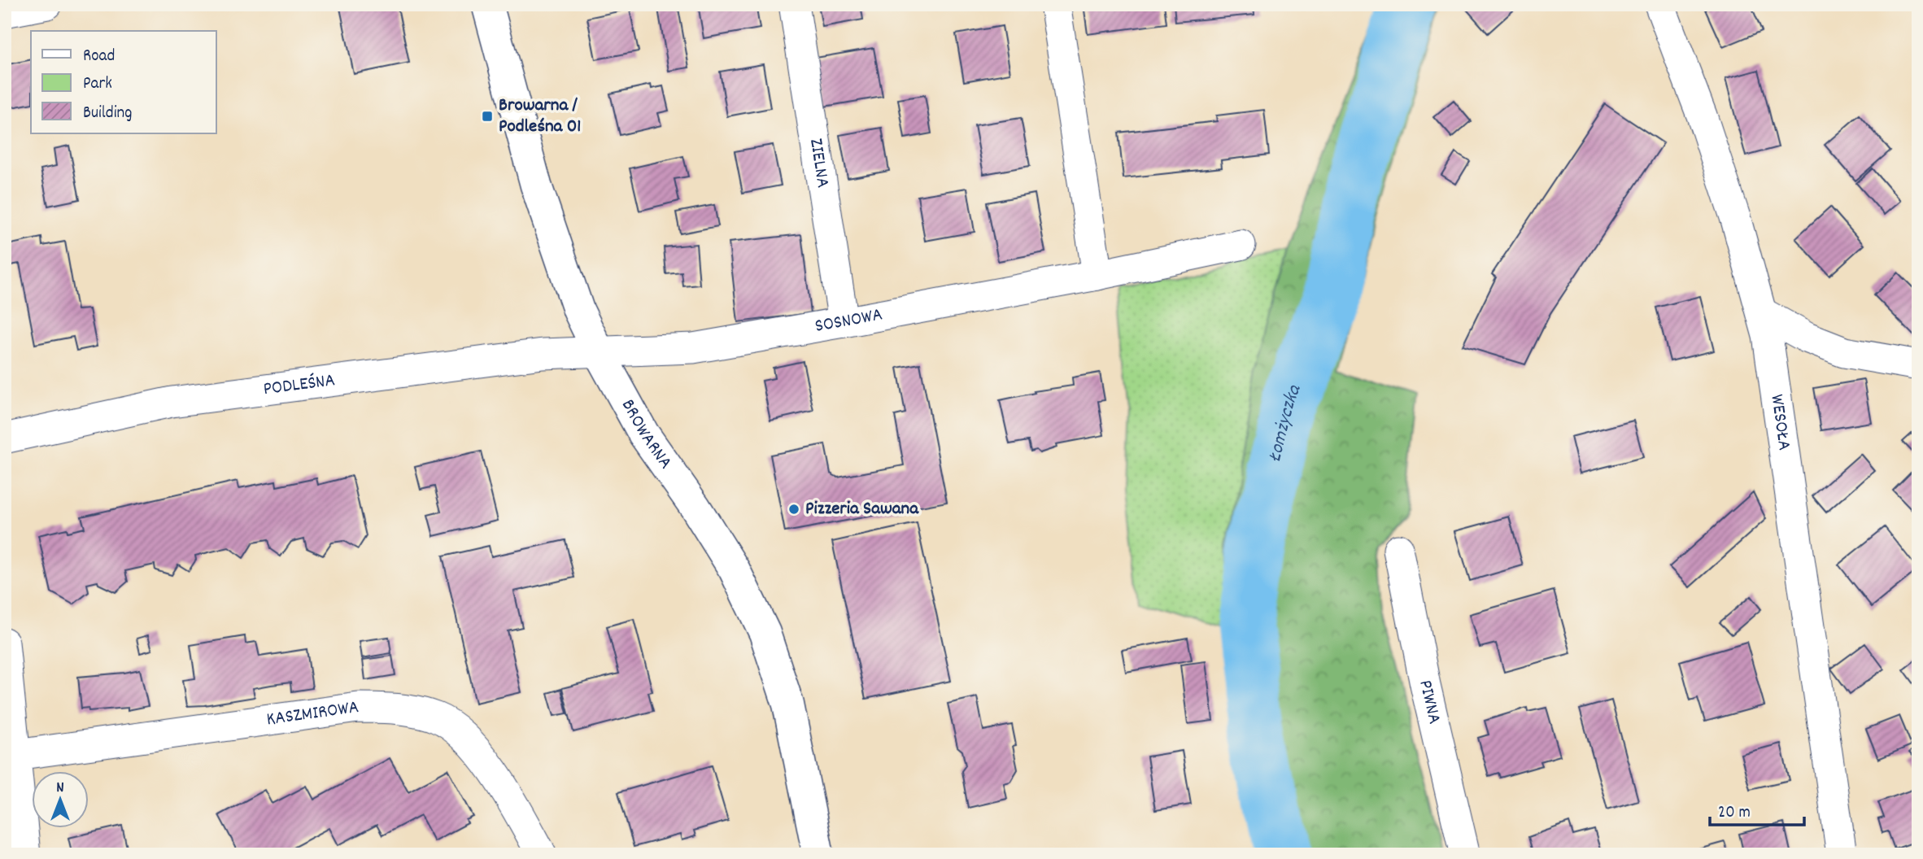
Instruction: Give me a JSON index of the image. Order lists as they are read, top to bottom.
{
  "streets": {
    "street": [
      "ZIELNA",
      "SOSNOWA",
      "PODLEŚNA",
      "WESOŁA",
      "BROWARNA",
      "PIWNA",
      "KASZMIROWA"
    ]
  },
  "crossings": [
    ["ZIELNA", "SOSNOWA"],
    ["SOSNOWA", "PODLEŚNA"],
    ["SOSNOWA", "BROWARNA"],
    ["PODLEŚNA", "BROWARNA"]
  ],
  "water": ["Łomżyczka"],
  "places": {
    "transit": ["Browarna / Podleśna 01"],
    "other": ["Pizzeria Sawana"]
  },
  "legend": ["Road", "Park", "Building"],
  "scale_bar": "20 m",
  "north": "top"
}
